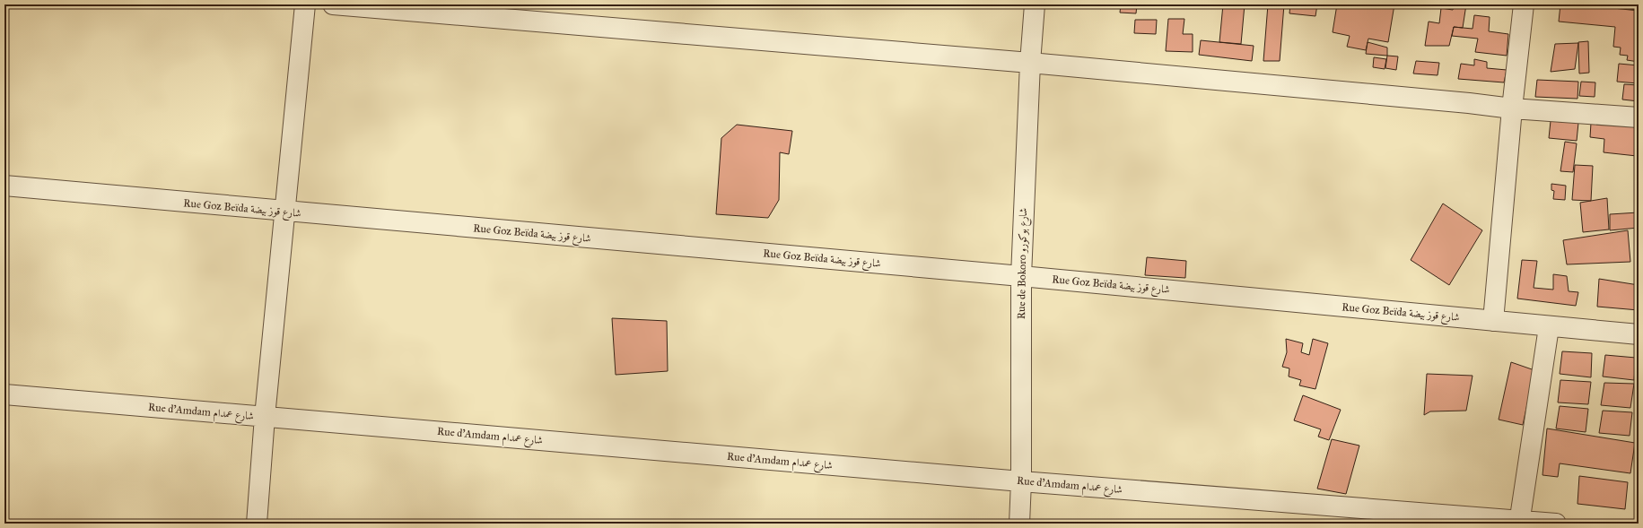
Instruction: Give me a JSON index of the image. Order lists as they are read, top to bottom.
{
  "streets": {
    "street": ["Rue Goz Beïda شارع قوز بيضة", "Rue de Bokoro شارع بوكورو", "Rue d'Amdam شارع عمدام"]
  },
  "crossings": [
    ["Rue Goz Beïda شارع قوز بيضة", "Rue de Bokoro شارع بوكورو"],
    ["Rue de Bokoro شارع بوكورو", "Rue d'Amdam شارع عمدام"]
  ]
}
